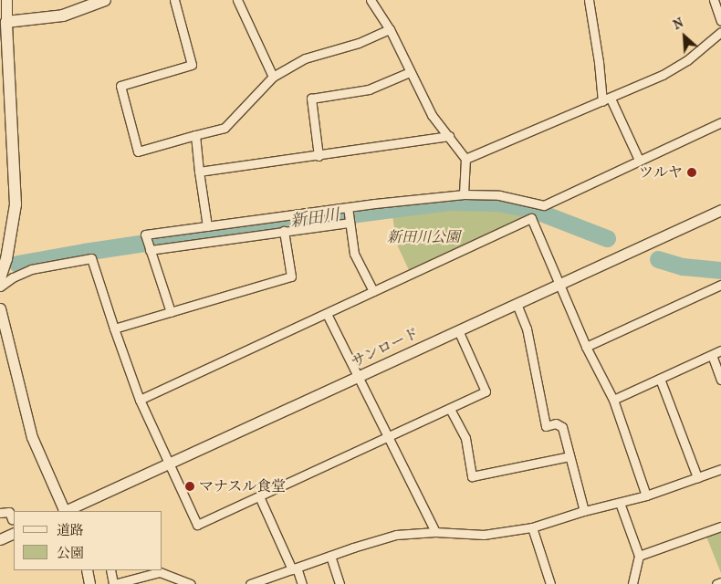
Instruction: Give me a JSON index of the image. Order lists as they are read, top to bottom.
{
  "streets": {
    "street": ["サンロード"]
  },
  "water": ["新田川"],
  "parks": ["新田川公園"],
  "places": ["ツルヤ", "マナスル食堂"],
  "legend": ["道路", "公園"],
  "north": "top left"
}
